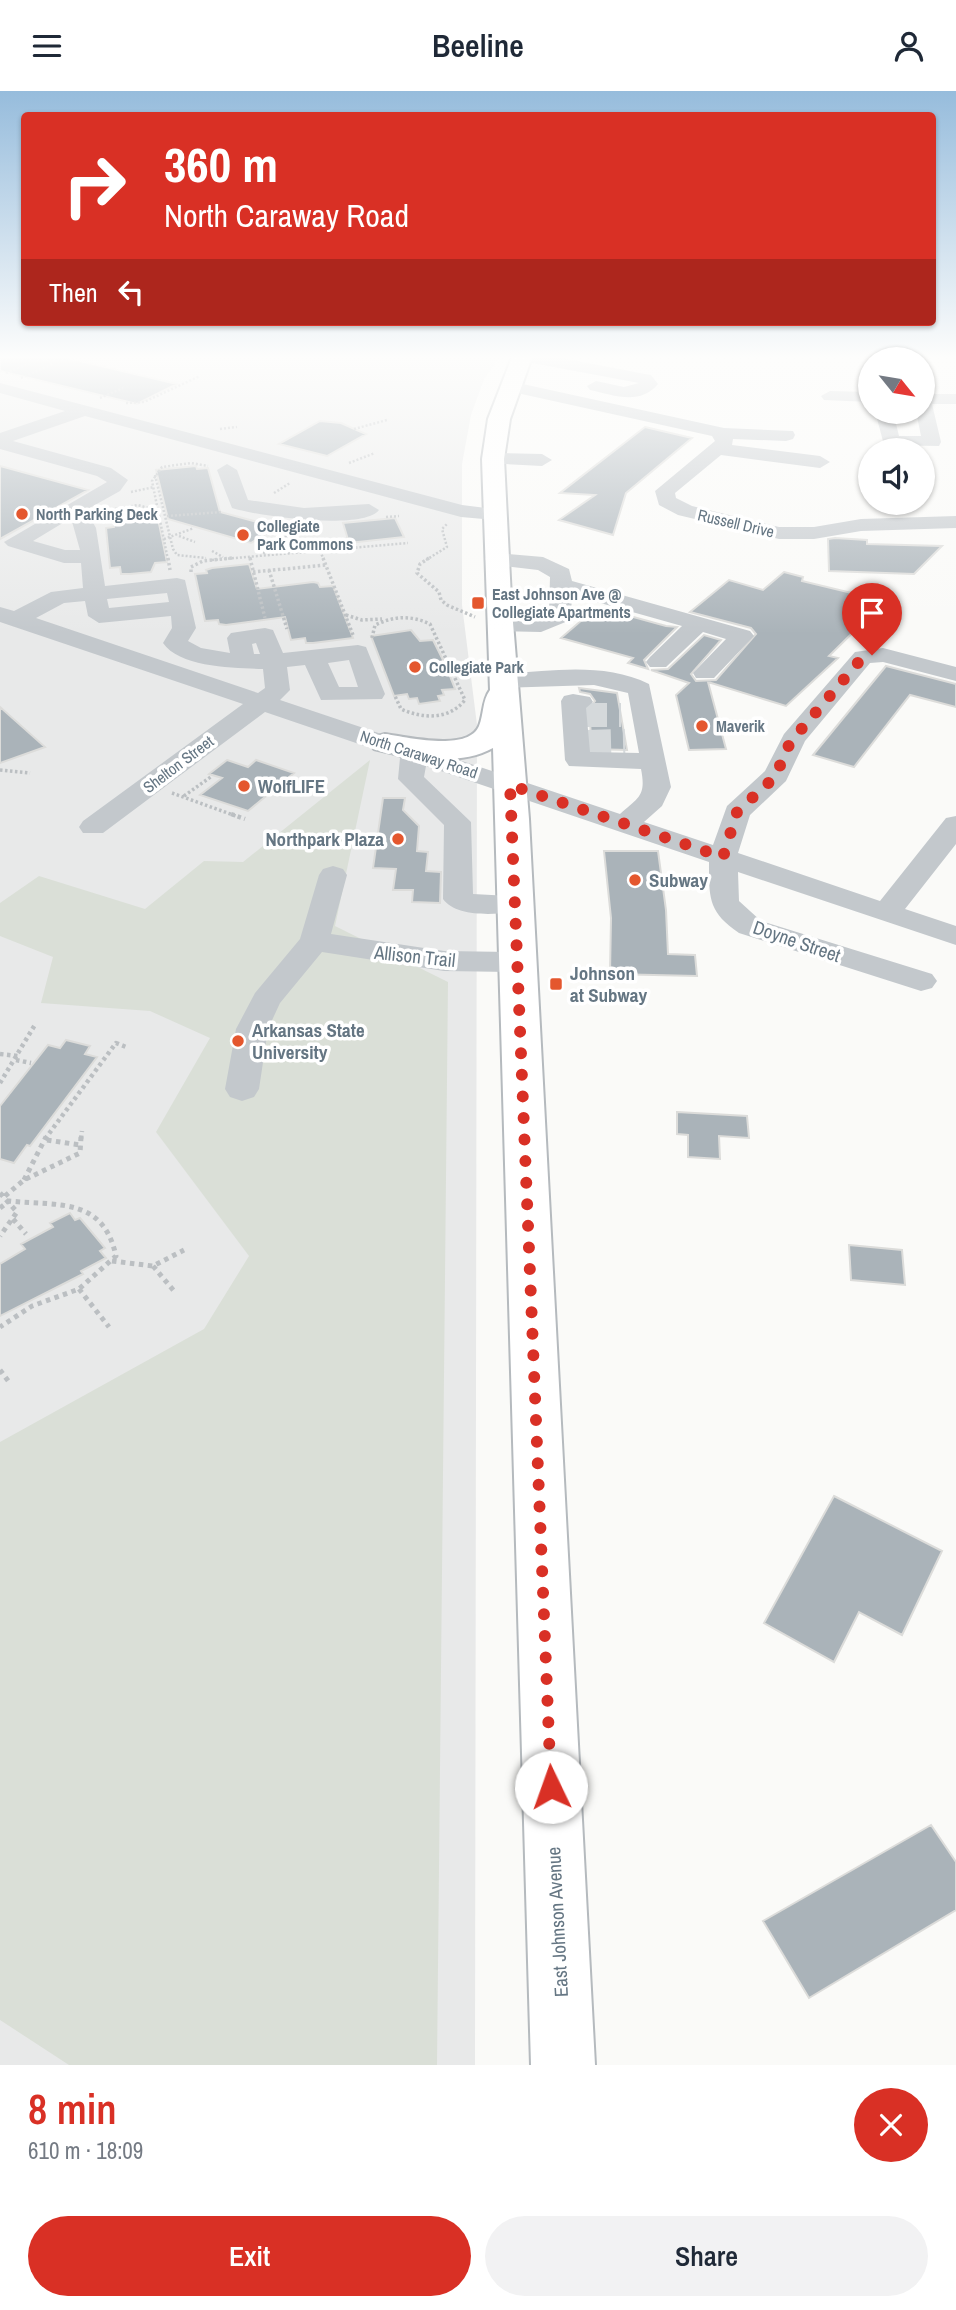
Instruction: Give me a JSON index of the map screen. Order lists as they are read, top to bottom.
{
  "streets": {
    "main road": ["East Johnson Avenue"],
    "street": [
      "Russell Drive",
      "North Caraway Road",
      "Shelton Street",
      "Doyne Street",
      "Allison Trail"
    ]
  },
  "crossings": [
    ["North Caraway Road", "Shelton Street"],
    ["North Caraway Road", "Doyne Street"],
    ["North Caraway Road", "East Johnson Avenue"],
    ["Allison Trail", "East Johnson Avenue"]
  ],
  "places": {
    "other": [
      "North Parking Deck",
      "Collegiate Park Commons",
      "Collegiate Park",
      "Maverik",
      "WolfLIFE",
      "Northpark Plaza",
      "Subway",
      "Arkansas State University"
    ],
    "transit": ["East Johnson Ave @ Collegiate Apartments", "Johnson at Subway"]
  },
  "north": "bottom right",
  "page": {
    "header": "Beeline",
    "turn": ["360 m", "North Caraway Road"],
    "then": "Then",
    "heading": ["8 min", "610 m · 18:09"],
    "buttons": ["Exit", "Share"]
  }
}
